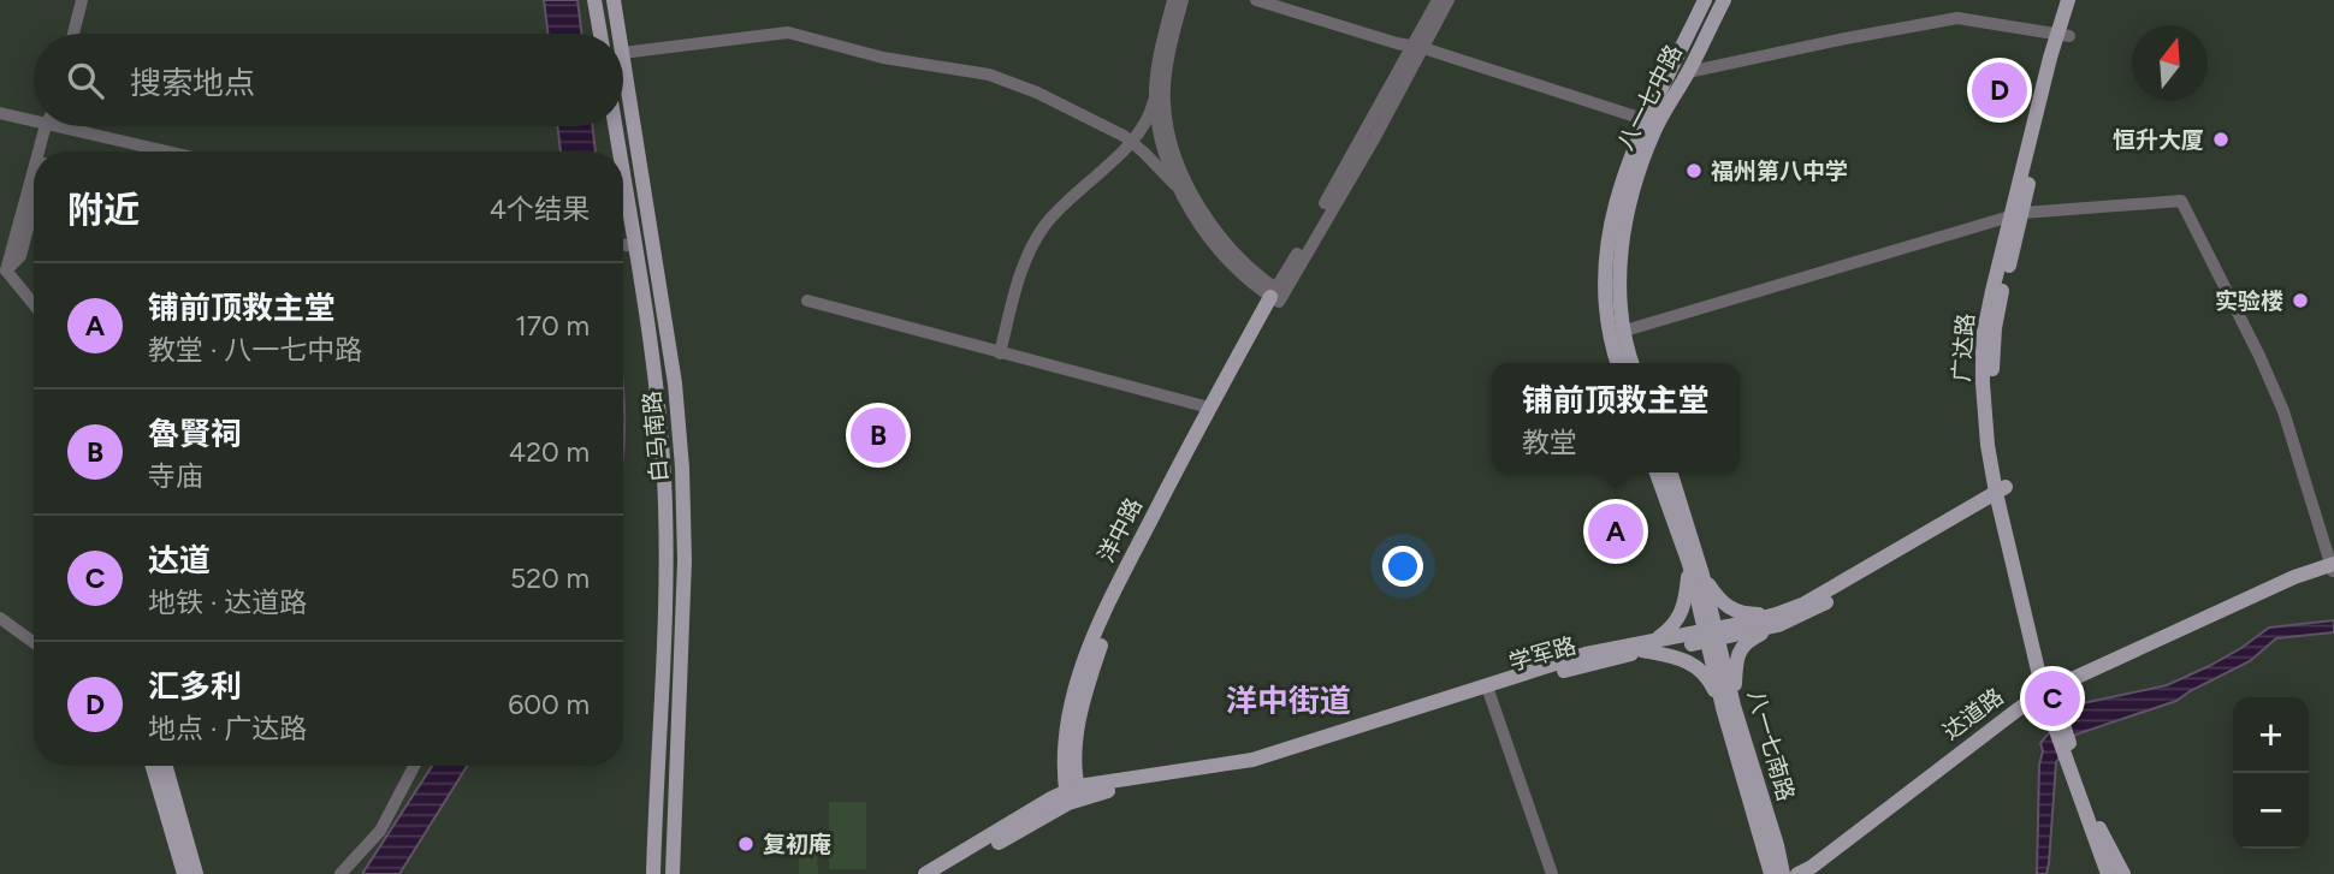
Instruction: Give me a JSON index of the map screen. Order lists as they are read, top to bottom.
{
  "streets": {
    "main road": [
      "八一七中路",
      "广达路",
      "白马南路",
      "洋中路",
      "学军路",
      "达道路",
      "八一七南路"
    ]
  },
  "crossings": [
    ["广达路", "学军路"],
    ["广达路", "达道路"],
    ["洋中路", "学军路"],
    ["学军路", "八一七南路"]
  ],
  "districts": ["洋中街道"],
  "places": [
    "恒升大厦",
    "福州第八中学",
    "实验楼",
    "复初庵"
  ],
  "north": "top",
  "page": {
    "search": "搜索地点",
    "pins": [
      "D",
      "B",
      "A",
      "C"
    ],
    "heading": ["附近", "4个结果"],
    "list": [
      {
        "mark": "A",
        "name": "铺前顶救主堂",
        "note": "教堂 · 八一七中路",
        "value": "170 m"
      },
      {
        "mark": "B",
        "name": "魯賢祠",
        "note": "寺庙",
        "value": "420 m"
      },
      {
        "mark": "C",
        "name": "达道",
        "note": "地铁 · 达道路",
        "value": "520 m"
      },
      {
        "mark": "D",
        "name": "汇多利",
        "note": "地点 · 广达路",
        "value": "600 m"
      }
    ],
    "popup": ["铺前顶救主堂", "教堂"],
    "map_buttons": ["+", "−"]
  }
}
